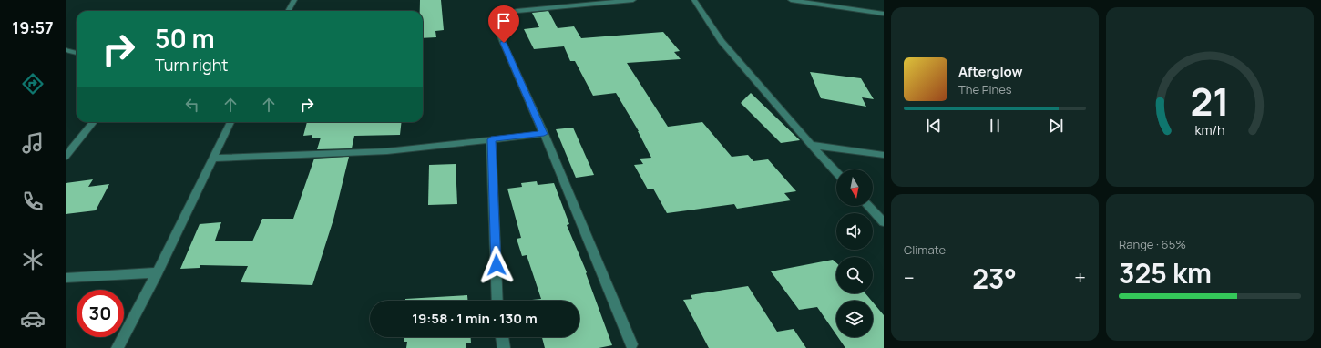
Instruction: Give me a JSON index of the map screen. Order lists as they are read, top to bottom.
{
  "north": "bottom",
  "page": {
    "tabs": "19:57",
    "turn": ["50 m", "Turn right"],
    "song": ["Afterglow", "The Pines"],
    "tile": [
      "Climate",
      ["Range · 65%", "325 km"]
    ],
    "heat": ["−", "23°", "+"],
    "limit": "30",
    "trip": "19:58 · 1 min · 130 m",
    "gauge": ["21", "km/h"]
  }
}
